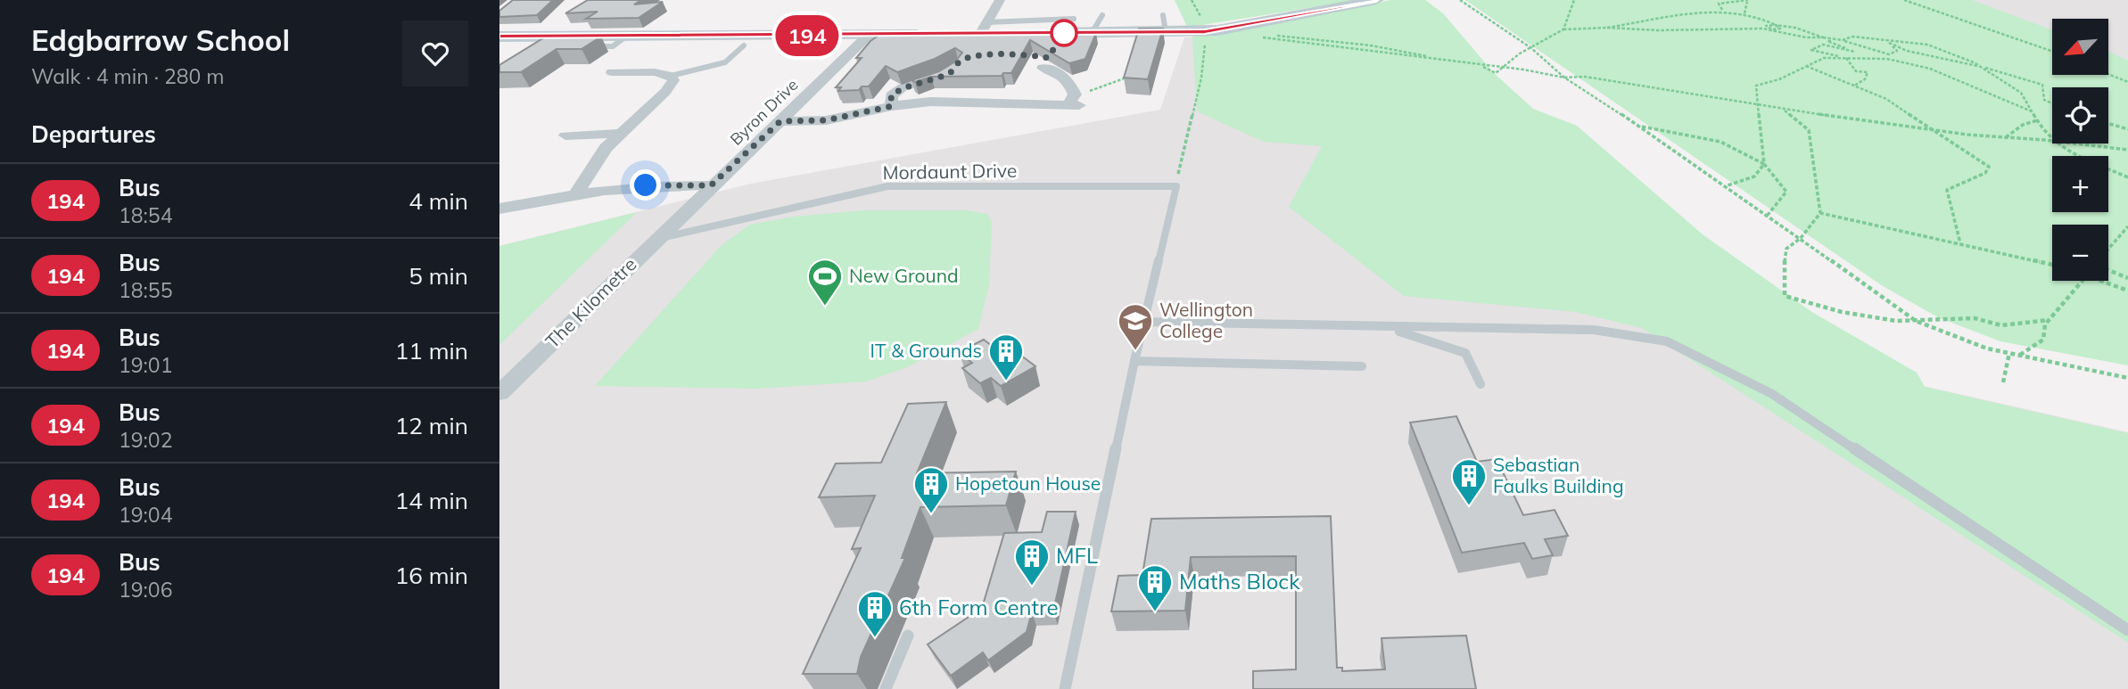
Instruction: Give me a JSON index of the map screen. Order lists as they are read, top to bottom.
{
  "streets": {
    "street": ["Byron Drive", "The Kilometre"],
    "lane": ["Mordaunt Drive"]
  },
  "crossings": [
    ["Byron Drive", "The Kilometre"],
    ["Mordaunt Drive", "The Kilometre"]
  ],
  "places": {
    "sports": ["New Ground"],
    "school or university": ["Wellington College"],
    "building": [
      "IT & Grounds",
      "Sebastian Faulks Building",
      "Hopetoun House",
      "MFL",
      "Maths Block",
      "6th Form Centre"
    ]
  },
  "lines": ["bus line 194"],
  "north": "bottom left",
  "page": {
    "heading": [
      ["Edgbarrow School", "Walk · 4 min · 280 m"],
      "Departures"
    ],
    "on_map": "194",
    "map_buttons": ["+", "−"],
    "list": [
      {
        "mark": "194",
        "name": "Bus",
        "note": "18:54",
        "value": "4 min"
      },
      {
        "mark": "194",
        "name": "Bus",
        "note": "18:55",
        "value": "5 min"
      },
      {
        "mark": "194",
        "name": "Bus",
        "note": "19:01",
        "value": "11 min"
      },
      {
        "mark": "194",
        "name": "Bus",
        "note": "19:02",
        "value": "12 min"
      },
      {
        "mark": "194",
        "name": "Bus",
        "note": "19:04",
        "value": "14 min"
      },
      {
        "mark": "194",
        "name": "Bus",
        "note": "19:06",
        "value": "16 min"
      }
    ]
  }
}
